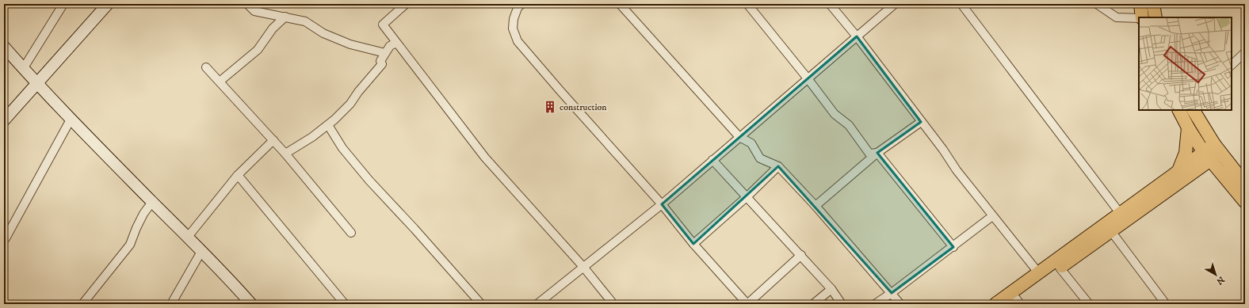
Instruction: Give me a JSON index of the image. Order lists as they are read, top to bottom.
{
  "places": {
    "building": ["construction"]
  },
  "north": "bottom right"
}
